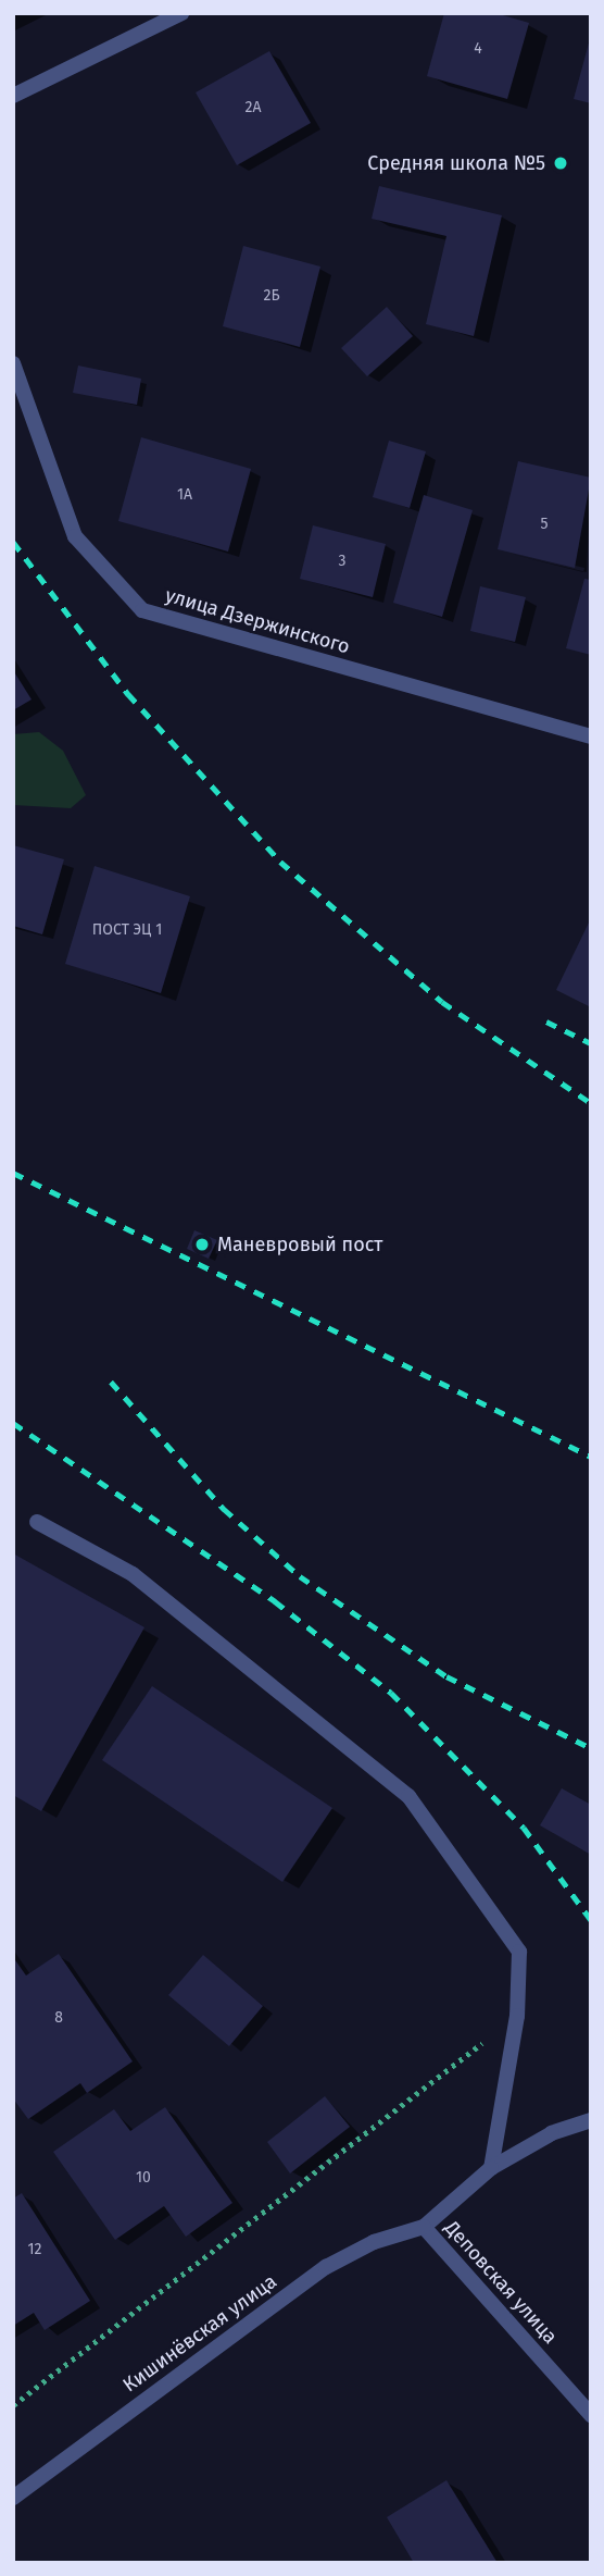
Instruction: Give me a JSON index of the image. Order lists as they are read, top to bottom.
{
  "streets": {
    "street": ["улица Дзержинского", "Деповская улица", "Кишинёвская улица"]
  },
  "crossings": [
    ["Деповская улица", "Кишинёвская улица"]
  ],
  "places": ["Средняя школа №5", "Маневровый пост"],
  "house_numbers": [
    "4",
    "2А",
    "2Б",
    "1А",
    "5",
    "3",
    "ПОСТ ЭЦ 1",
    "8",
    "10",
    "12"
  ]
}
